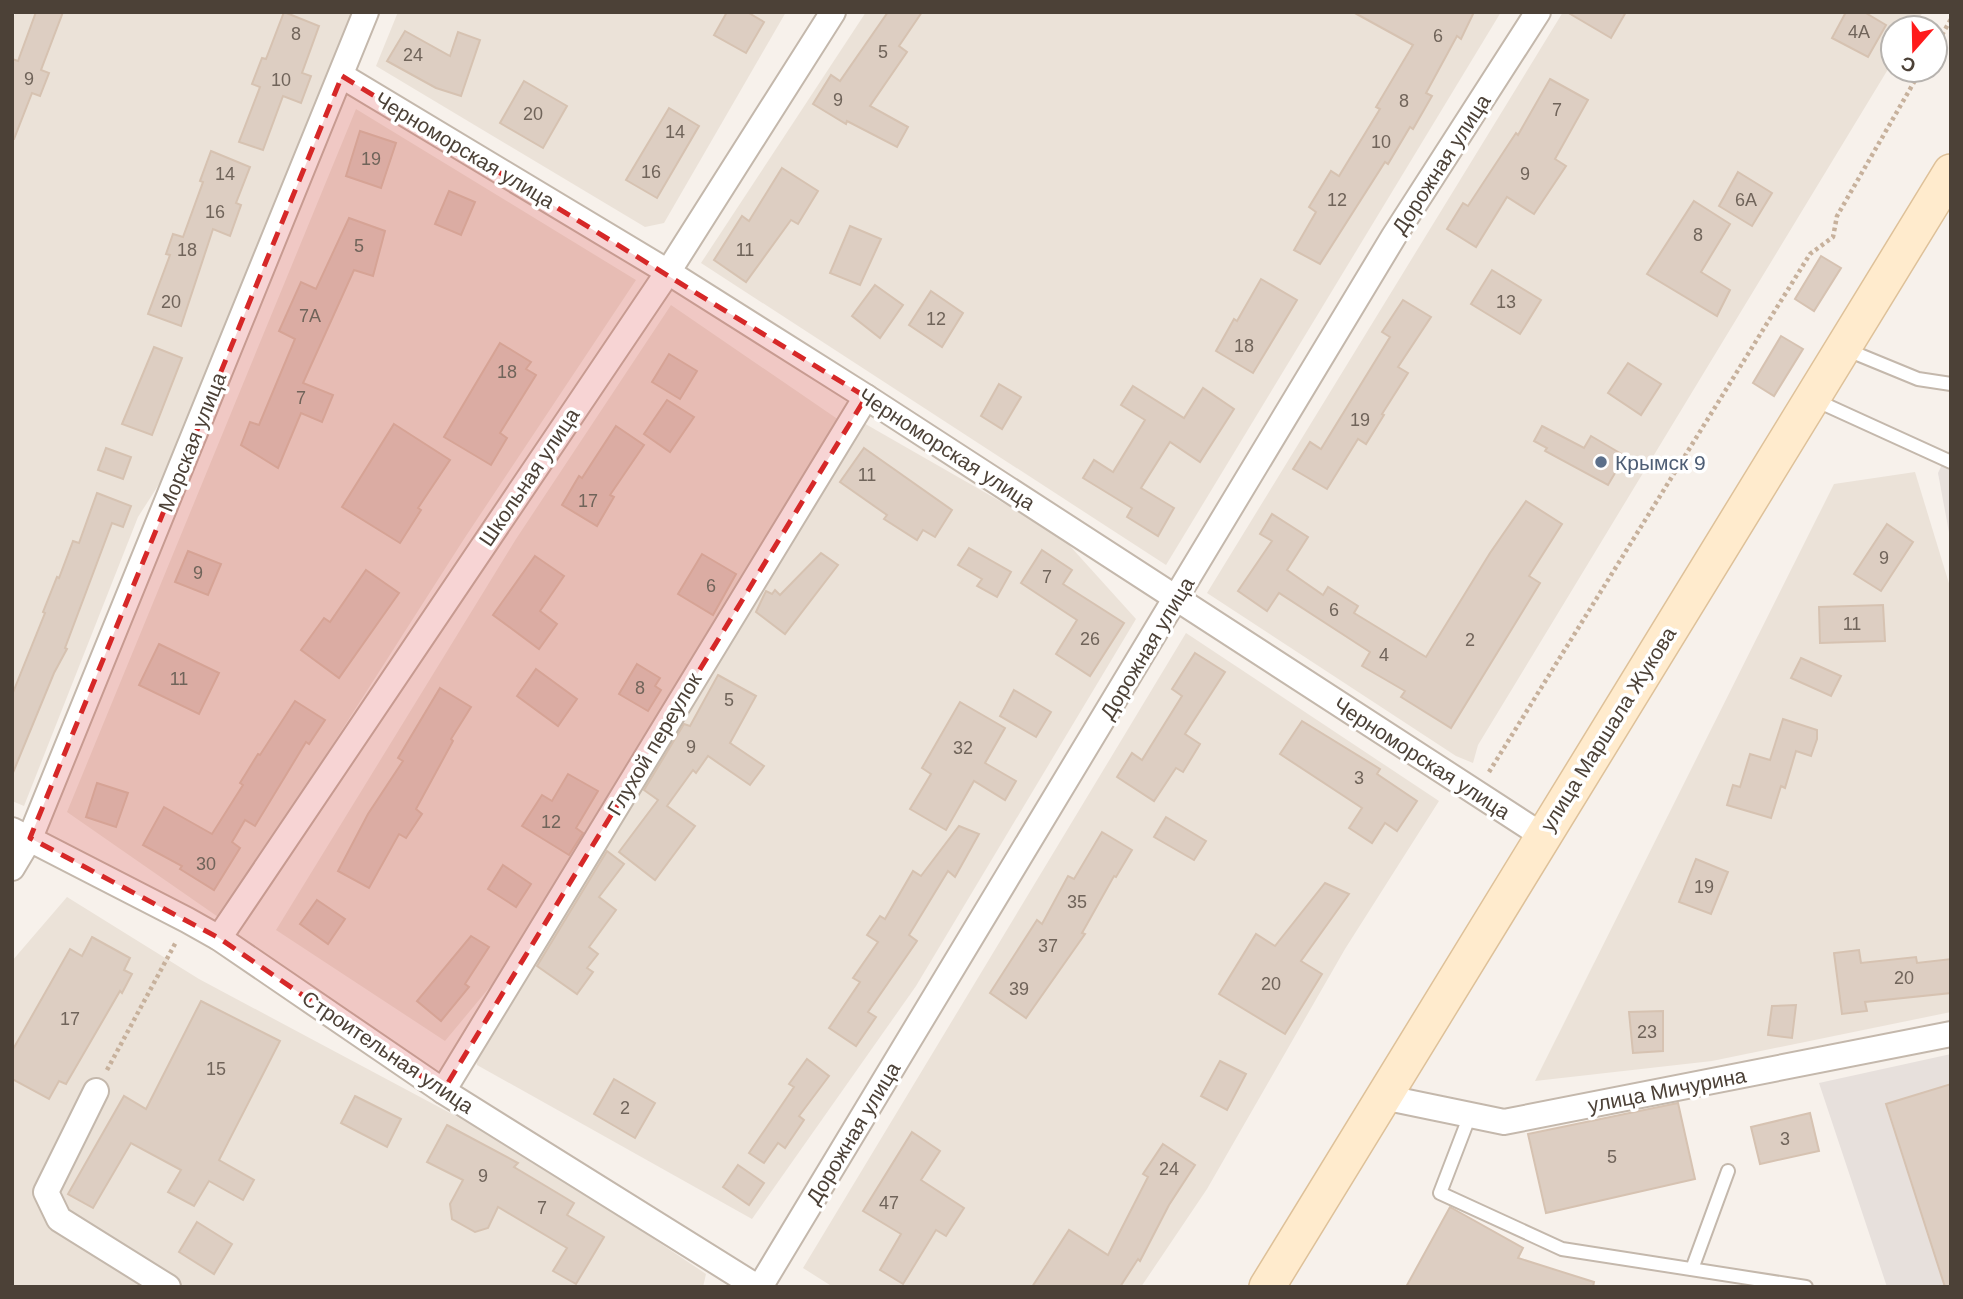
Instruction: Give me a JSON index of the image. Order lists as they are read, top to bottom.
{
  "streets": {
    "main road": ["улица Маршала Жукова"],
    "street": [
      "Черноморская улица",
      "Дорожная улица",
      "Морская улица",
      "Школьная улица",
      "Глухой переулок",
      "Строительная улица",
      "улица Мичурина"
    ]
  },
  "crossings": [
    ["Черноморская улица", "Дорожная улица"],
    ["Черноморская улица", "Морская улица"],
    ["Черноморская улица", "Школьная улица"],
    ["Черноморская улица", "улица Маршала Жукова"],
    ["Черноморская улица", "Глухой переулок"],
    ["Дорожная улица", "Строительная улица"],
    ["Морская улица", "Строительная улица"],
    ["Школьная улица", "Строительная улица"],
    ["улица Маршала Жукова", "улица Мичурина"],
    ["Глухой переулок", "Строительная улица"]
  ],
  "places": ["Крымск 9"],
  "house_numbers": [
    "4А",
    "8",
    "6",
    "5",
    "24",
    "9",
    "10",
    "9",
    "8",
    "7",
    "20",
    "14",
    "10",
    "19",
    "16",
    "14",
    "9",
    "12",
    "6А",
    "16",
    "8",
    "5",
    "18",
    "11",
    "20",
    "13",
    "7А",
    "12",
    "18",
    "18",
    "7",
    "19",
    "11",
    "17",
    "9",
    "9",
    "7",
    "6",
    "6",
    "11",
    "26",
    "2",
    "4",
    "11",
    "8",
    "5",
    "9",
    "32",
    "3",
    "12",
    "30",
    "19",
    "35",
    "37",
    "20",
    "20",
    "39",
    "17",
    "23",
    "15",
    "2",
    "3",
    "5",
    "24",
    "9",
    "47",
    "7"
  ],
  "north": "bottom"
}
